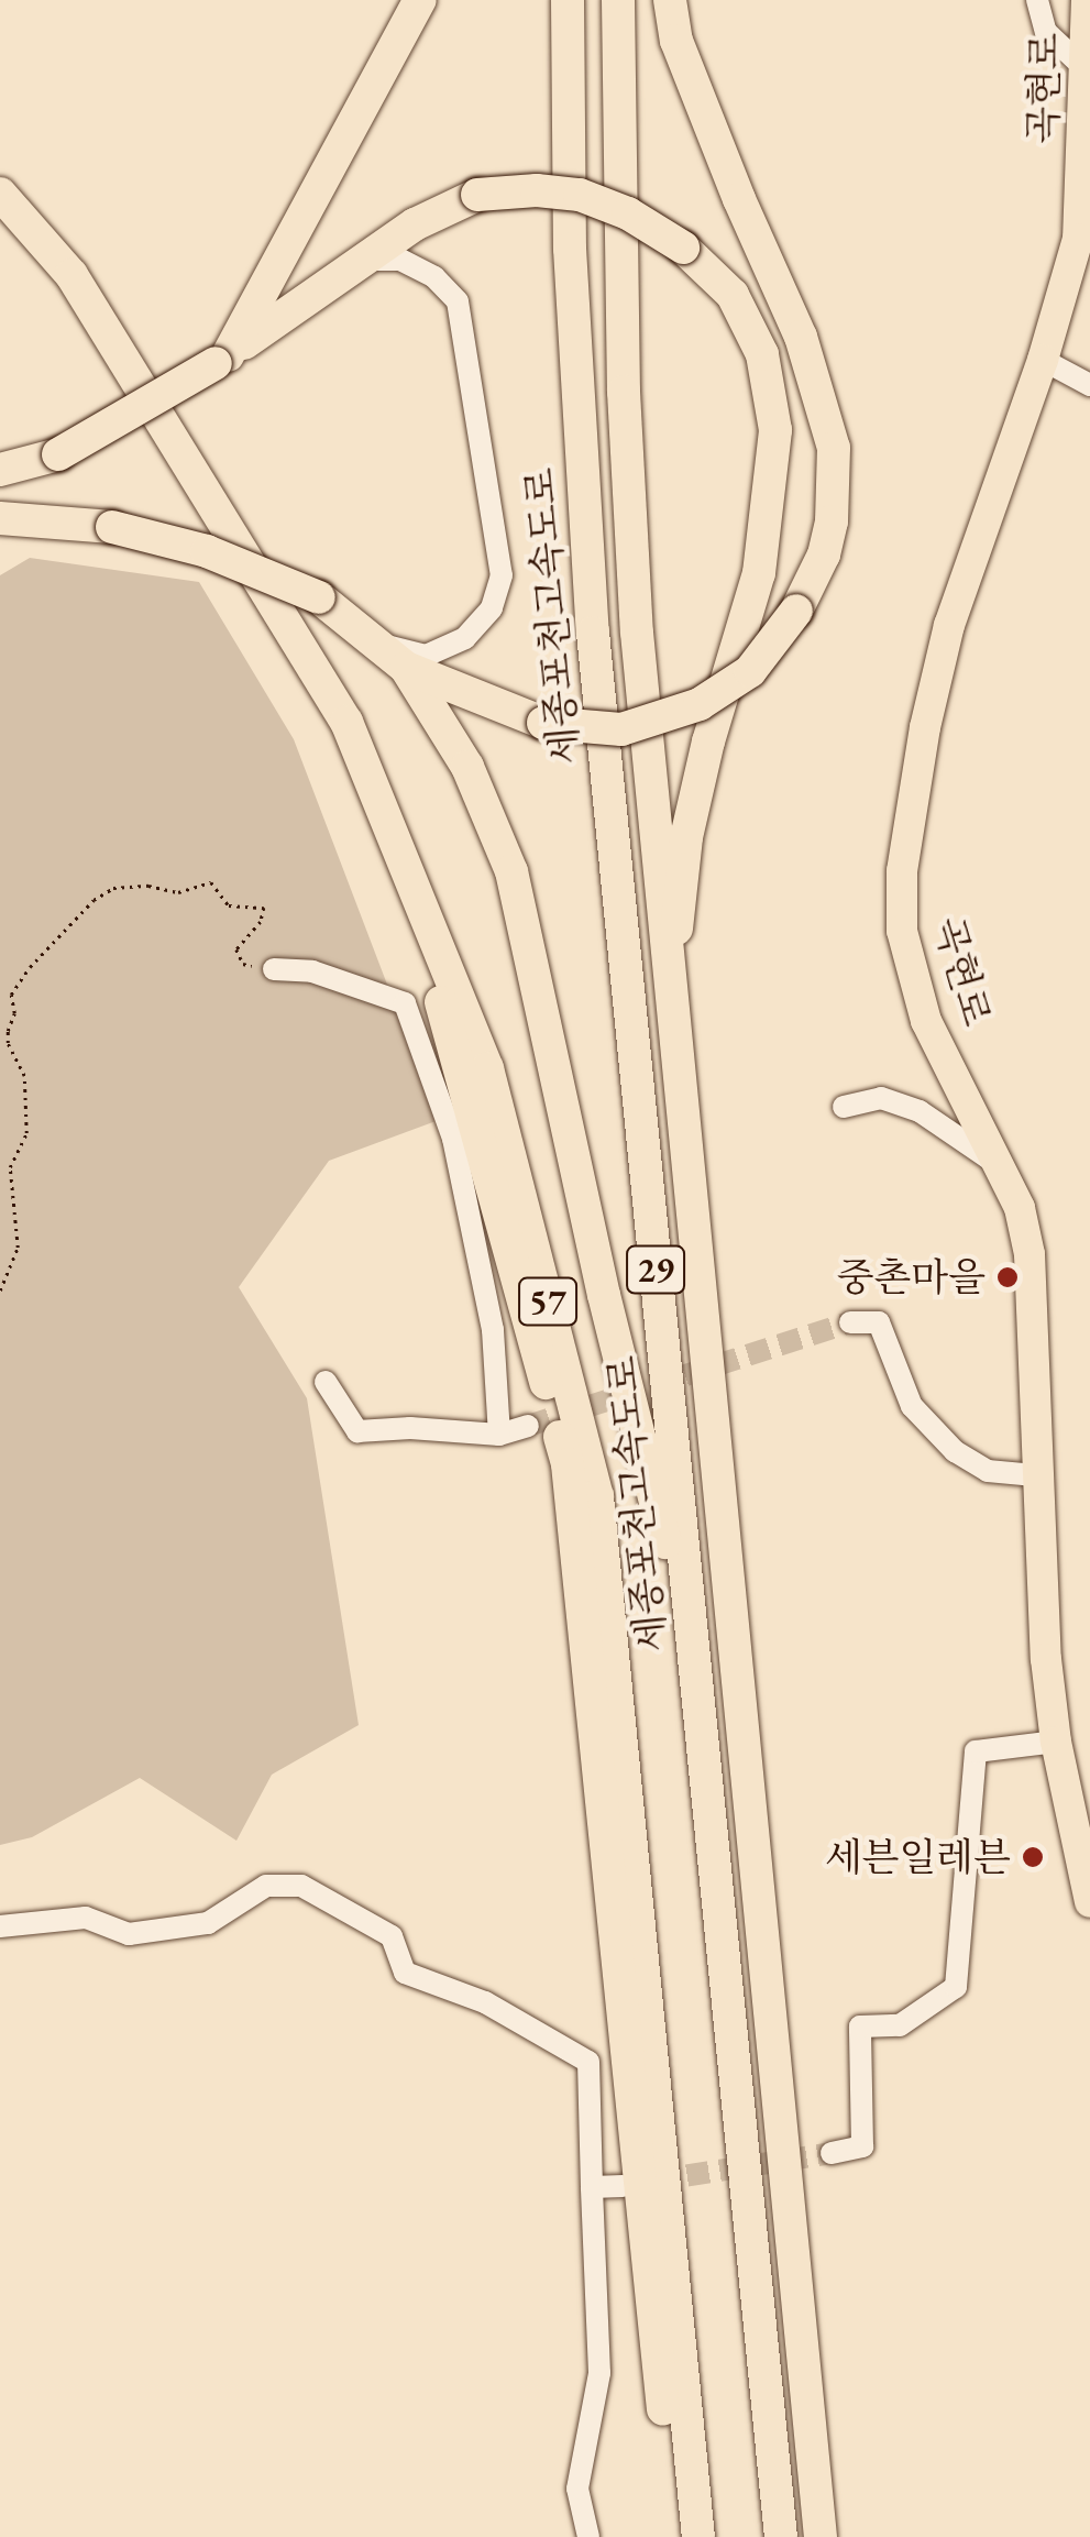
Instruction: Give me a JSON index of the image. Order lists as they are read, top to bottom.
{
  "streets": {
    "highway": ["세종포천고속도로", "29", "57"],
    "main road": ["곡현로"]
  },
  "places": ["중촌마을", "세븐일레븐"]
}
